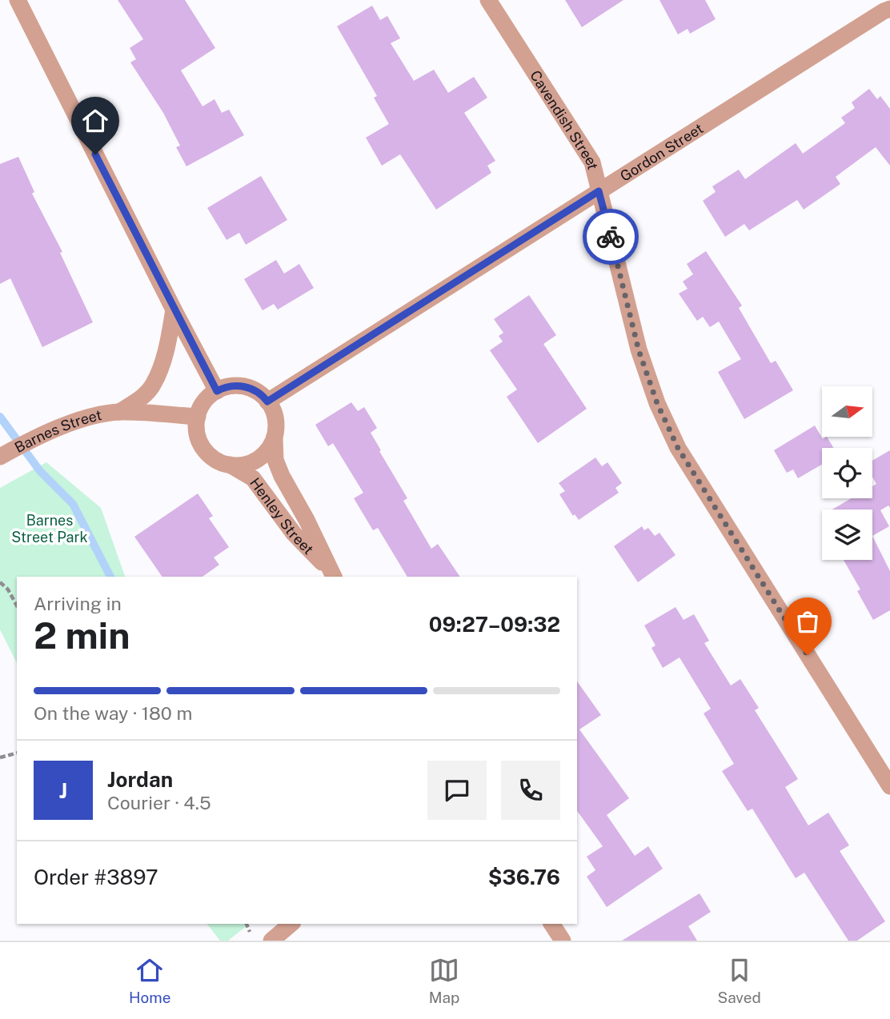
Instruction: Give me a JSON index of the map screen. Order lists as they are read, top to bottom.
{
  "streets": {
    "street": [
      "Cavendish Street",
      "Gordon Street",
      "Barnes Street",
      "Henley Street"
    ]
  },
  "crossings": [
    ["Cavendish Street", "Gordon Street"],
    ["Gordon Street", "Barnes Street"],
    ["Gordon Street", "Henley Street"],
    ["Barnes Street", "Henley Street"]
  ],
  "parks": ["Barnes Street Park"],
  "north": "right",
  "page": {
    "heading": ["2 min", "Arriving in", "09:27–09:32"],
    "panel": [
      "Jordan",
      "Courier · 4.5",
      "Order #3897",
      "$36.76"
    ],
    "bar": "On the way · 180 m",
    "round": "J",
    "tabs": ["Home", "Map", "Saved"]
  }
}
